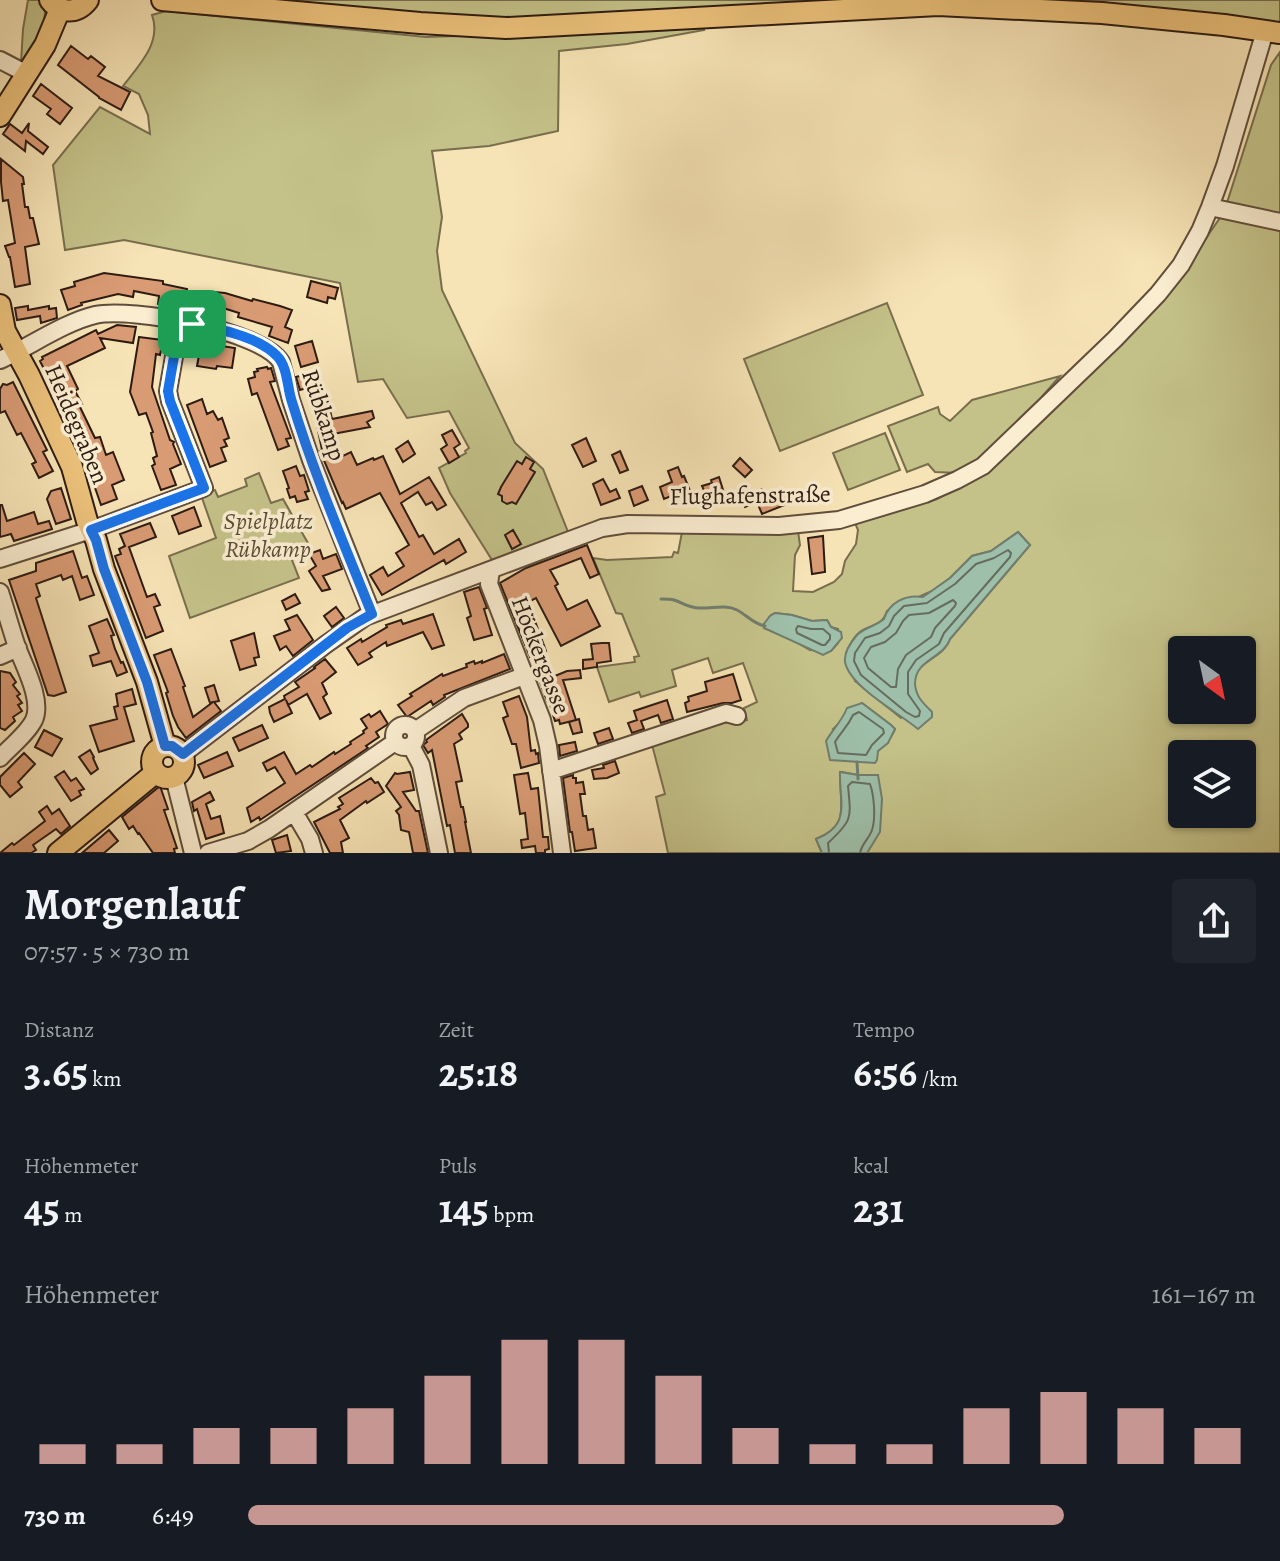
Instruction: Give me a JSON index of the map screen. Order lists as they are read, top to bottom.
{
  "streets": {
    "main road": ["Heidegraben"],
    "street": ["Rübkamp", "Flughafenstraße", "Höckergasse"]
  },
  "crossings": [
    ["Rübkamp", "Heidegraben"],
    ["Rübkamp", "Flughafenstraße"],
    ["Heidegraben", "Flughafenstraße"],
    ["Flughafenstraße", "Höckergasse"]
  ],
  "parks": ["Spielplatz Rübkamp"],
  "north": "bottom right",
  "page": {
    "heading": ["Morgenlauf", "07:57 · 5 × 730 m"],
    "stats": [
      ["Distanz", "3.65 km"],
      ["Zeit", "25:18"],
      ["Tempo", "6:56 /km"],
      ["Höhenmeter", "45 m"],
      ["Puls", "145 bpm"],
      ["kcal", "231"]
    ],
    "chart": ["Höhenmeter", "161–167 m"],
    "list": [
      {
        "name": "730 m",
        "note": "6:49"
      }
    ]
  }
}
